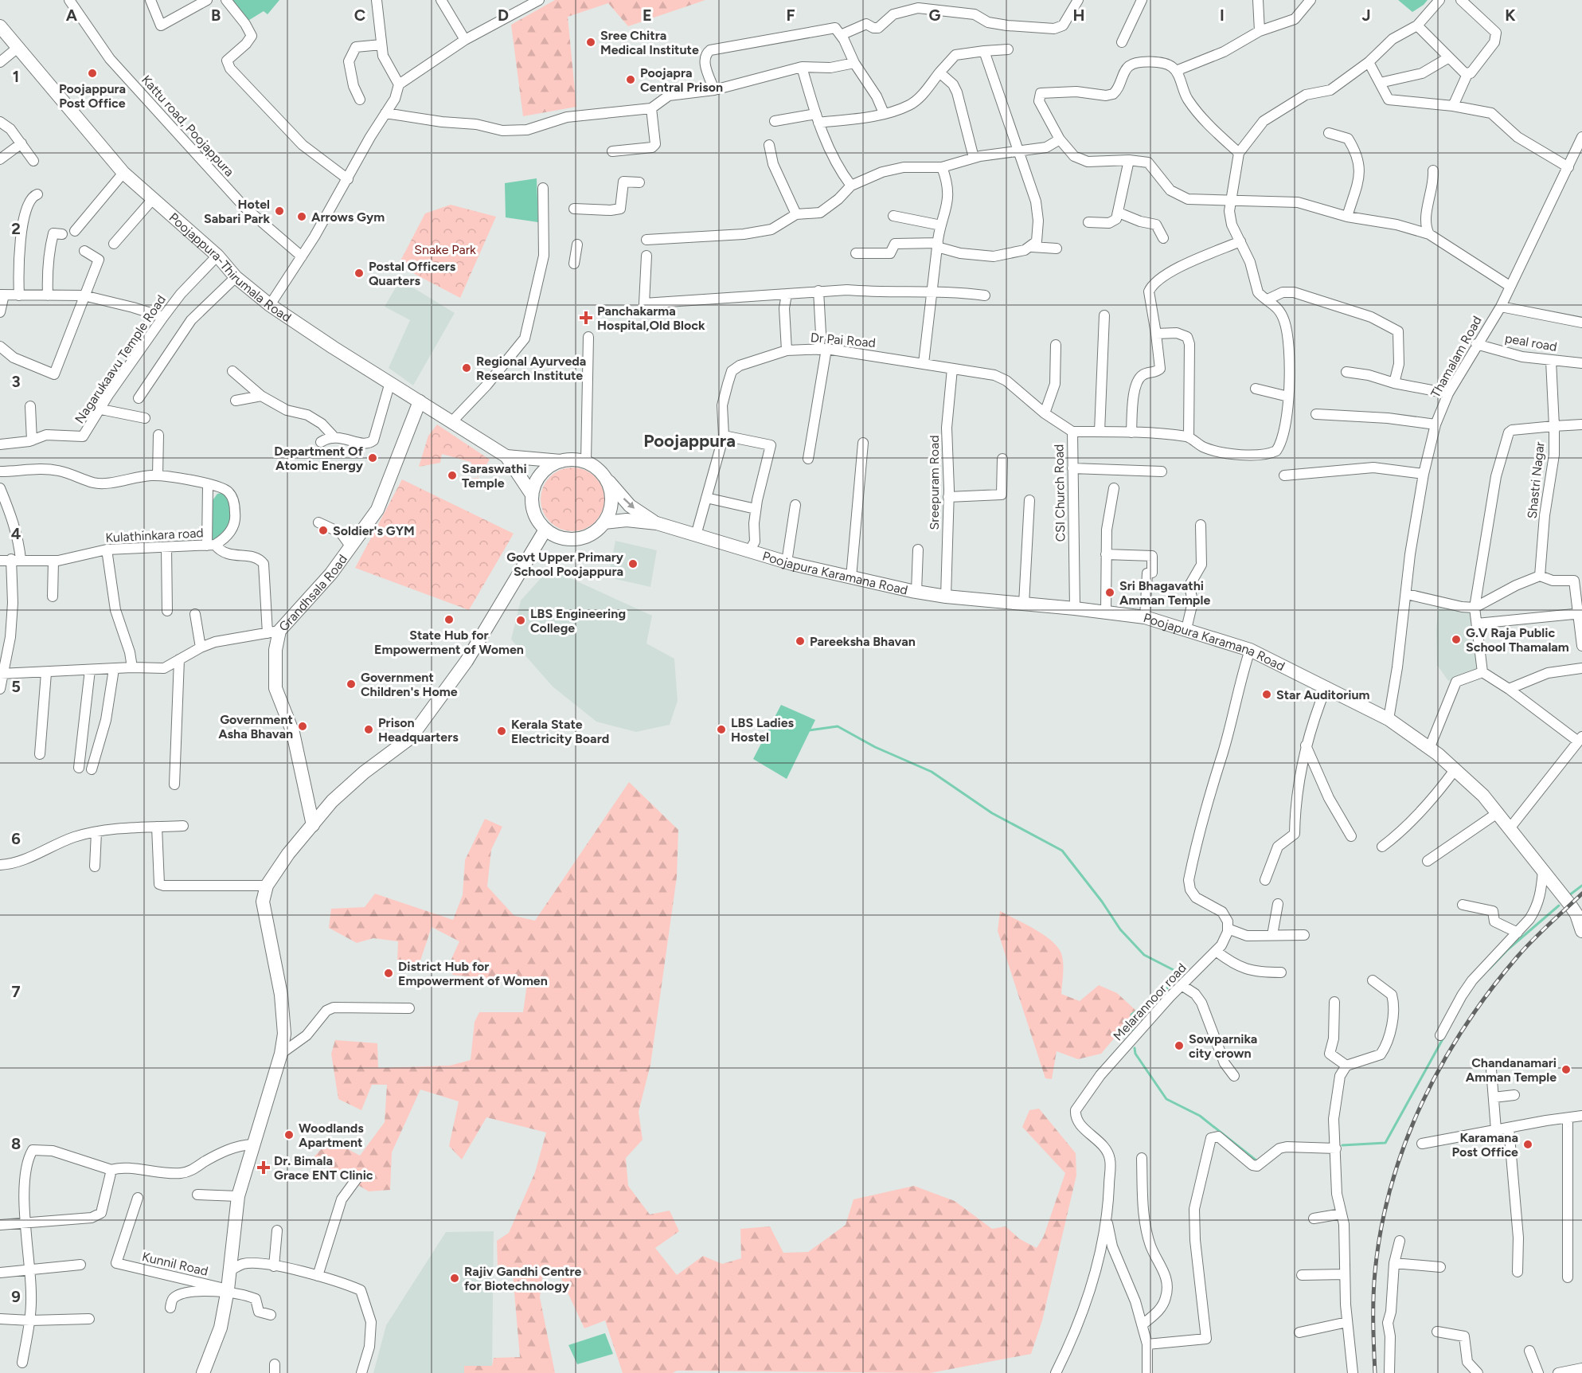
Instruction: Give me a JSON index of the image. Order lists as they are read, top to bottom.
{
  "streets": {
    "main road": ["Poojappura-Thirumala Road", "Poojapura Karamana Road", "Grandhsala Road"],
    "street": [
      "Kattu road, Poojappura",
      "Dr Pai Road",
      "peal road",
      "Thamalam Road",
      "Nagarukaavu Temple Road",
      "Shastri Nagar",
      "Sreepuram Road",
      "CSI Church Road",
      "Kulathinkara road",
      "Melarannoor road",
      "Kunnil Road"
    ]
  },
  "crossings": [
    ["Poojappura-Thirumala Road", "Nagarukaavu Temple Road"],
    ["Poojappura-Thirumala Road", "Grandhsala Road"],
    ["Dr Pai Road", "Sreepuram Road"],
    ["Dr Pai Road", "CSI Church Road"],
    ["Dr Pai Road", "Poojapura Karamana Road"],
    ["peal road", "Thamalam Road"],
    ["Thamalam Road", "Poojapura Karamana Road"],
    ["Sreepuram Road", "CSI Church Road"],
    ["Sreepuram Road", "Poojapura Karamana Road"],
    ["CSI Church Road", "Poojapura Karamana Road"]
  ],
  "districts": ["Poojappura"],
  "parks": ["Snake Park"],
  "places": {
    "other": [
      "Sree Chitra Medical Institute",
      "Poojappura Post Office",
      "Poojapra Central Prison",
      "Hotel Sabari Park",
      "Arrows Gym",
      "Postal Officers Quarters",
      "Regional Ayurveda Research Institute",
      "Department Of Atomic Energy",
      "Saraswathi Temple",
      "Soldier's GYM",
      "Govt Upper Primary School Poojappura",
      "Sri Bhagavathi Amman Temple",
      "State Hub for Empowerment of Women",
      "LBS Engineering College",
      "G.V Raja Public School Thamalam",
      "Pareeksha Bhavan",
      "Government Children's Home",
      "Star Auditorium",
      "Government Asha Bhavan",
      "Prison Headquarters",
      "LBS Ladies Hostel",
      "Kerala State Electricity Board",
      "District Hub for Empowerment of Women",
      "Sowparnika city crown",
      "Chandanamari Amman Temple",
      "Woodlands Apartment",
      "Karamana Post Office",
      "Rajiv Gandhi Centre for Biotechnology"
    ],
    "health": ["Panchakarma Hospital,Old Block", "Dr. Bimala Grace ENT Clinic"]
  },
  "grid": {
    "columns": [
      "A",
      "B",
      "C",
      "D",
      "E",
      "F",
      "G",
      "H",
      "I",
      "J",
      "K"
    ],
    "rows": [
      "1",
      "2",
      "3",
      "4",
      "5",
      "6",
      "7",
      "8",
      "9"
    ]
  }
}
